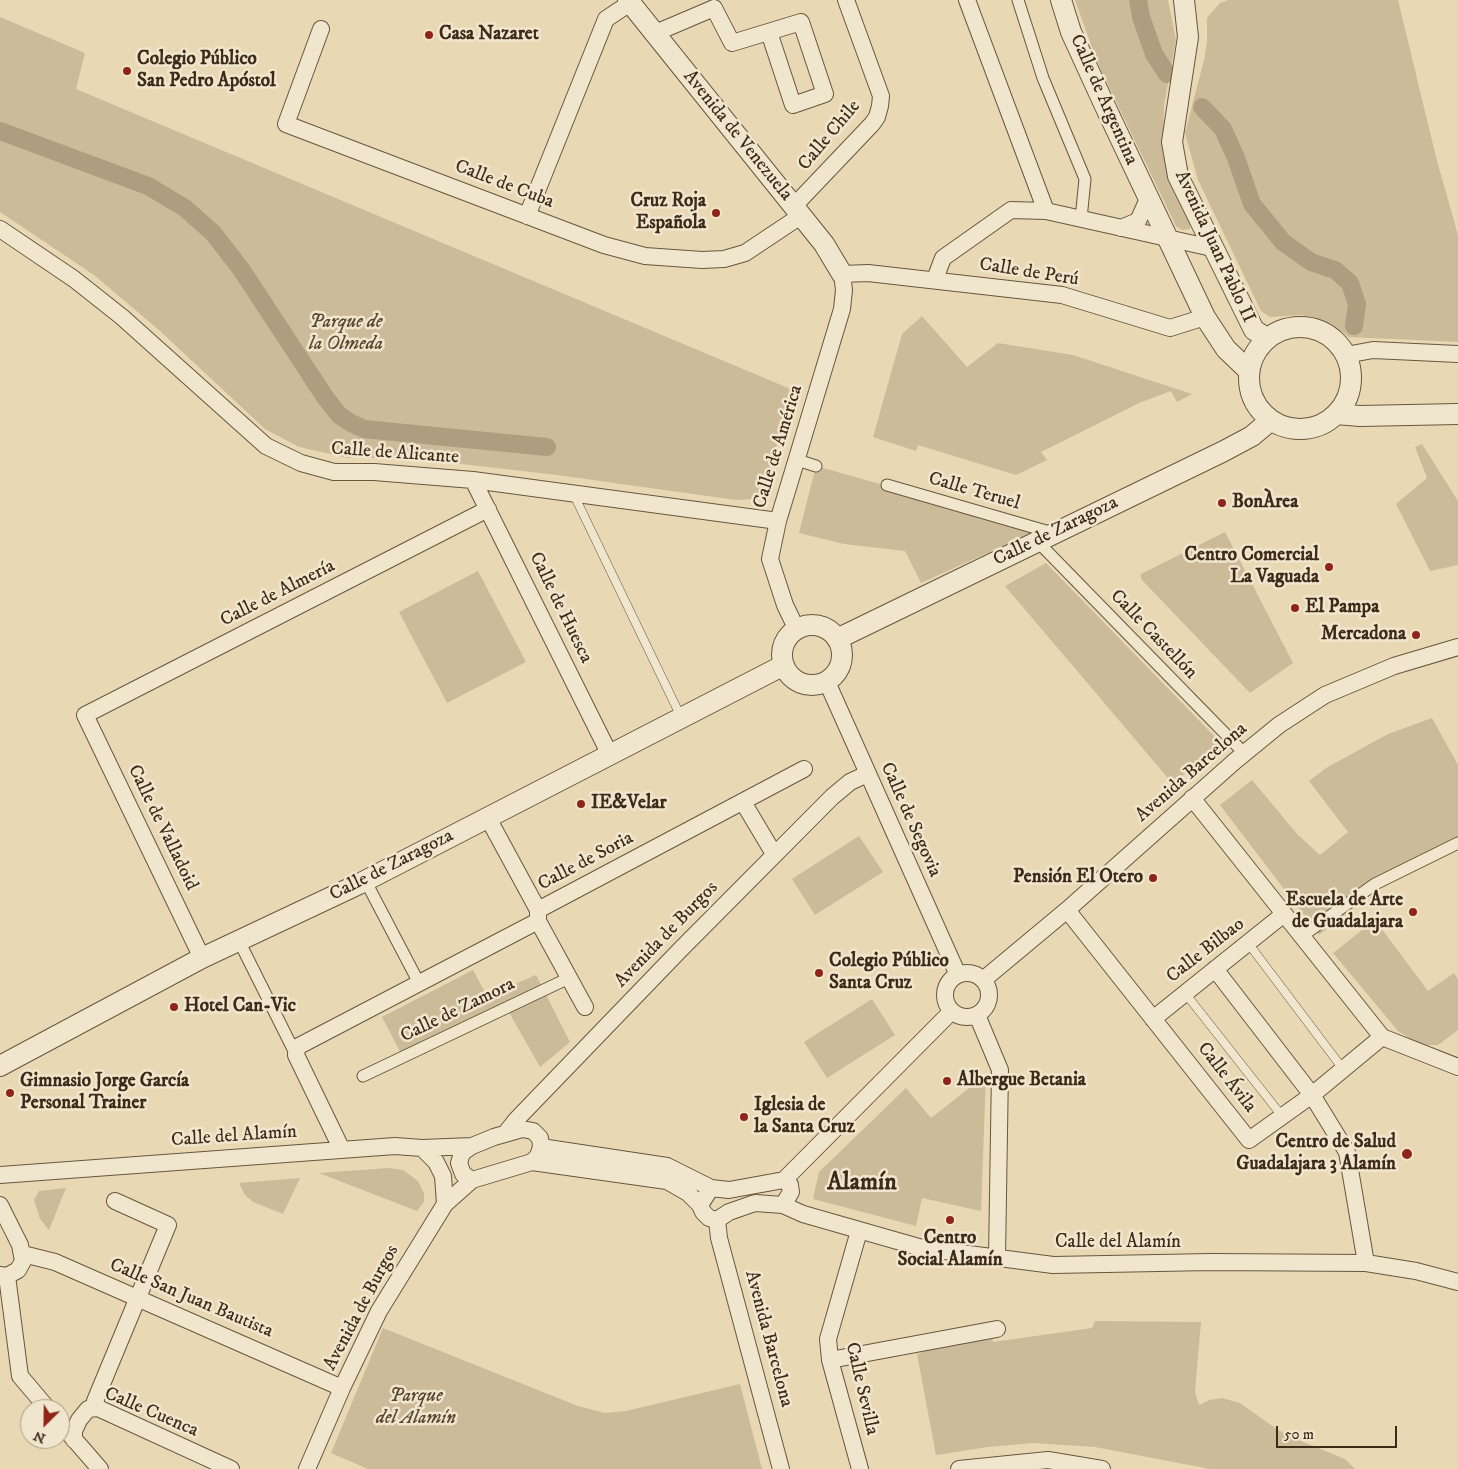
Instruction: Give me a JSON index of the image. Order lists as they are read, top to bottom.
{
  "streets": {
    "street": [
      "Calle de Argentina",
      "Avenida de Venezuela",
      "Calle Chile",
      "Calle de Cuba",
      "Avenida Juan Pablo II",
      "Calle de Perú",
      "Calle de América",
      "Calle de Alicante",
      "Calle Teruel",
      "Calle de Zaragoza",
      "Calle de Almería",
      "Calle de Huesca",
      "Calle Castellón",
      "Avenida Barcelona",
      "Calle de Segovia",
      "Calle de Valladoid",
      "Calle de Soria",
      "Avenida de Burgos",
      "Calle Bilbao",
      "Calle de Zamora",
      "Calle Ávila",
      "Calle del Alamín",
      "Calle San Juan Bautista",
      "Calle Sevilla",
      "Calle Cuenca"
    ]
  },
  "crossings": [
    ["Calle de Argentina", "Avenida Juan Pablo II"],
    ["Calle de Argentina", "Calle de Perú"],
    ["Calle de Argentina", "Calle de Zaragoza"],
    ["Avenida de Venezuela", "Calle Chile"],
    ["Avenida de Venezuela", "Calle de Cuba"],
    ["Avenida de Venezuela", "Calle de Perú"],
    ["Avenida de Venezuela", "Calle de América"],
    ["Calle Chile", "Calle de Cuba"],
    ["Avenida Juan Pablo II", "Calle de Zaragoza"],
    ["Calle de Perú", "Calle de América"],
    ["Calle de América", "Calle de Alicante"],
    ["Calle de América", "Calle de Zaragoza"],
    ["Calle de América", "Calle de Segovia"],
    ["Calle de Alicante", "Calle de Huesca"],
    ["Calle Teruel", "Calle de Zaragoza"],
    ["Calle Teruel", "Calle Castellón"],
    ["Calle de Zaragoza", "Calle de Huesca"],
    ["Calle de Zaragoza", "Calle Castellón"],
    ["Calle de Zaragoza", "Calle de Segovia"],
    ["Calle de Zaragoza", "Calle de Valladoid"],
    ["Calle de Almería", "Calle de Huesca"],
    ["Calle de Almería", "Calle de Valladoid"],
    ["Calle Castellón", "Avenida Barcelona"],
    ["Avenida Barcelona", "Calle de Segovia"],
    ["Avenida Barcelona", "Calle Ávila"],
    ["Avenida Barcelona", "Calle del Alamín"],
    ["Calle de Segovia", "Avenida de Burgos"],
    ["Avenida de Burgos", "Calle del Alamín"],
    ["Avenida de Burgos", "Calle San Juan Bautista"],
    ["Calle Bilbao", "Calle Ávila"],
    ["Calle del Alamín", "Calle Sevilla"]
  ],
  "districts": ["Alamín"],
  "parks": ["Parque de la Olmeda", "Parque del Alamín"],
  "places": [
    "Casa Nazaret",
    "Colegio Público San Pedro Apóstol",
    "Cruz Roja Española",
    "BonÀrea",
    "Centro Comercial La Vaguada",
    "El Pampa",
    "Mercadona",
    "IE&Velar",
    "Pensión El Otero",
    "Escuela de Arte de Guadalajara",
    "Colegio Público Santa Cruz",
    "Hotel Can-Vic",
    "Albergue Betania",
    "Gimnasio Jorge García Personal Trainer",
    "Iglesia de la Santa Cruz",
    "Centro de Salud Guadalajara 3 Alamín",
    "Centro Social Alamín"
  ],
  "scale_bar": "50 m",
  "north": "bottom left"
}
